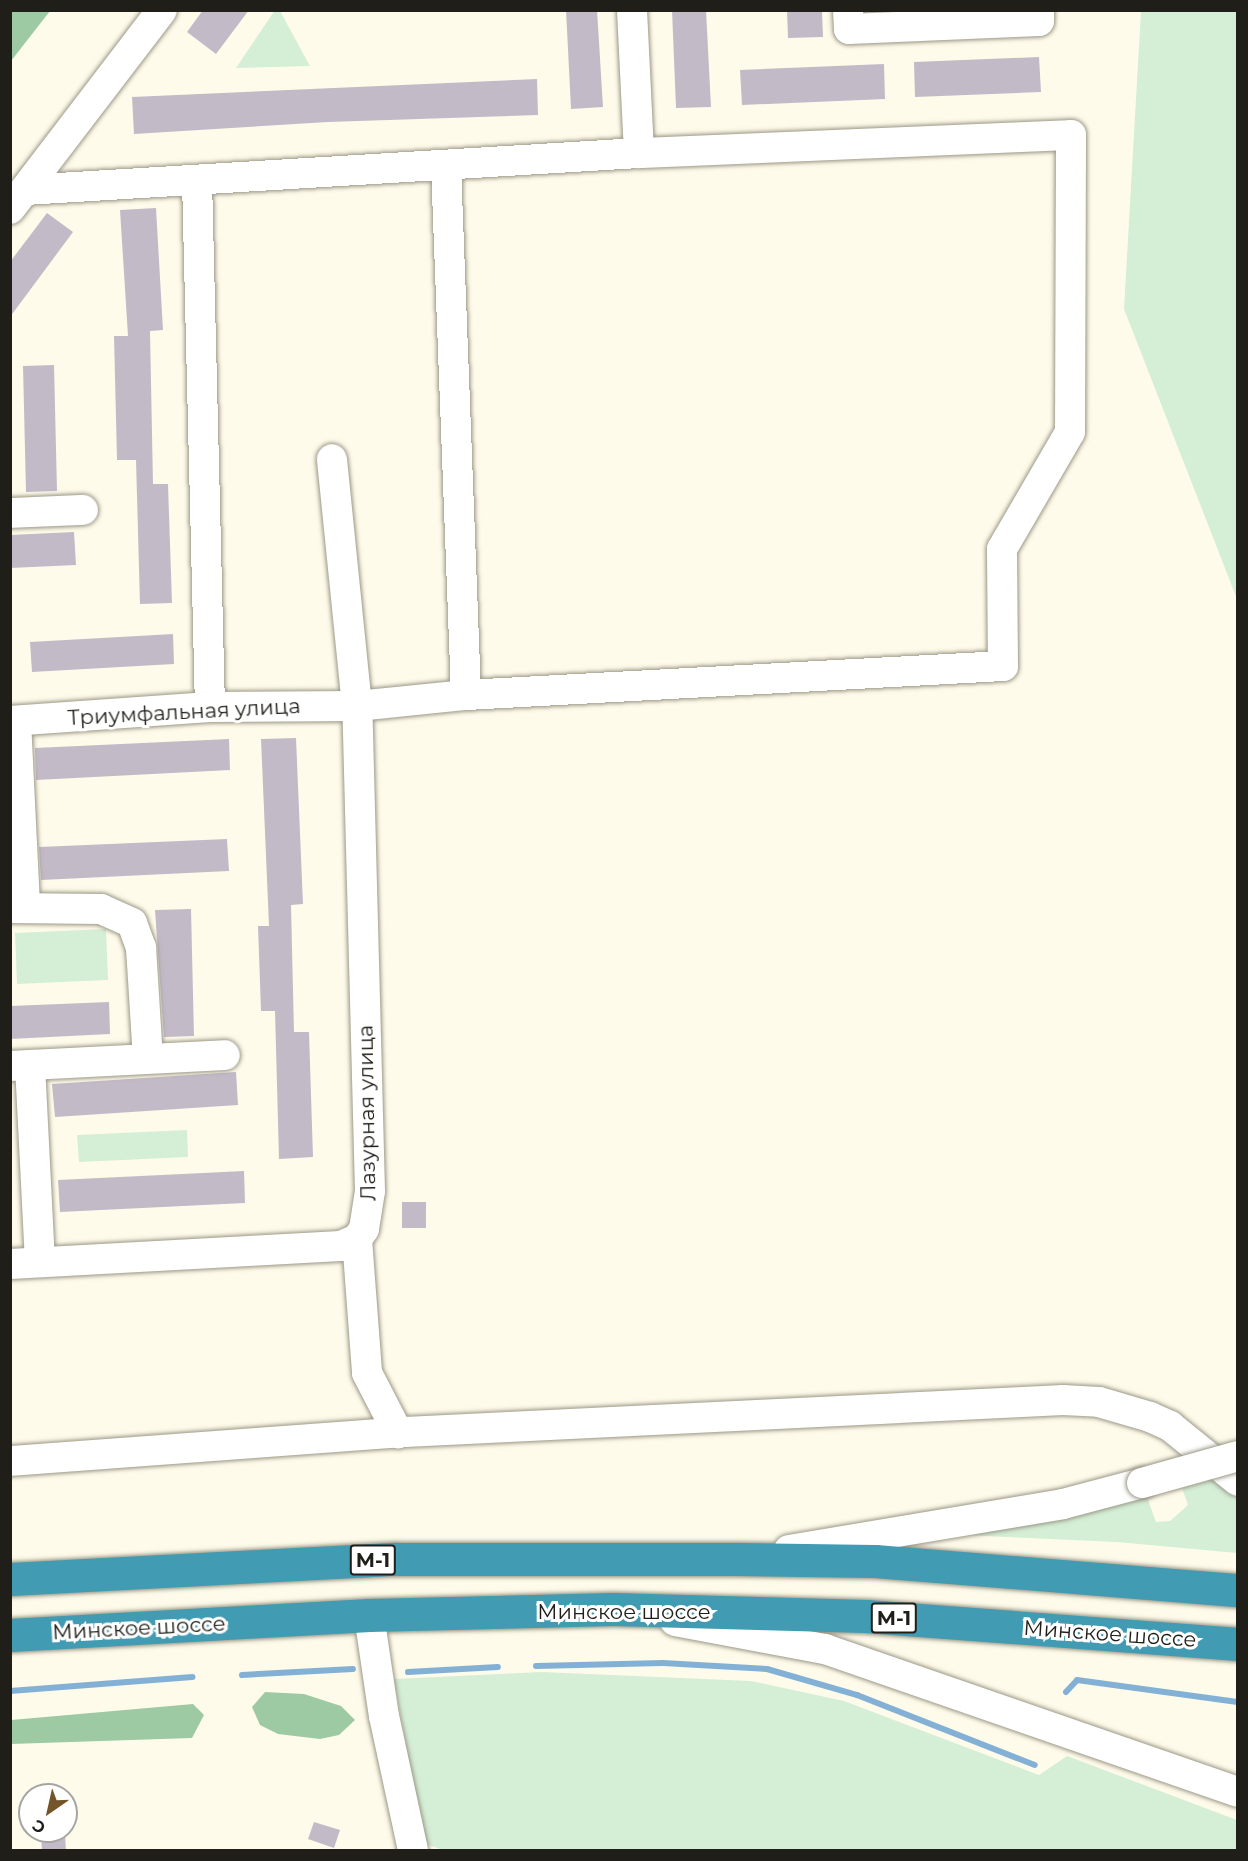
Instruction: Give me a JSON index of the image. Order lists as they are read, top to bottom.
{
  "streets": {
    "highway": ["М-1", "Минское шоссе"],
    "street": ["Триумфальная улица", "Лазурная улица"]
  },
  "crossings": [
    ["Триумфальная улица", "Лазурная улица"]
  ],
  "north": "bottom left"
}
